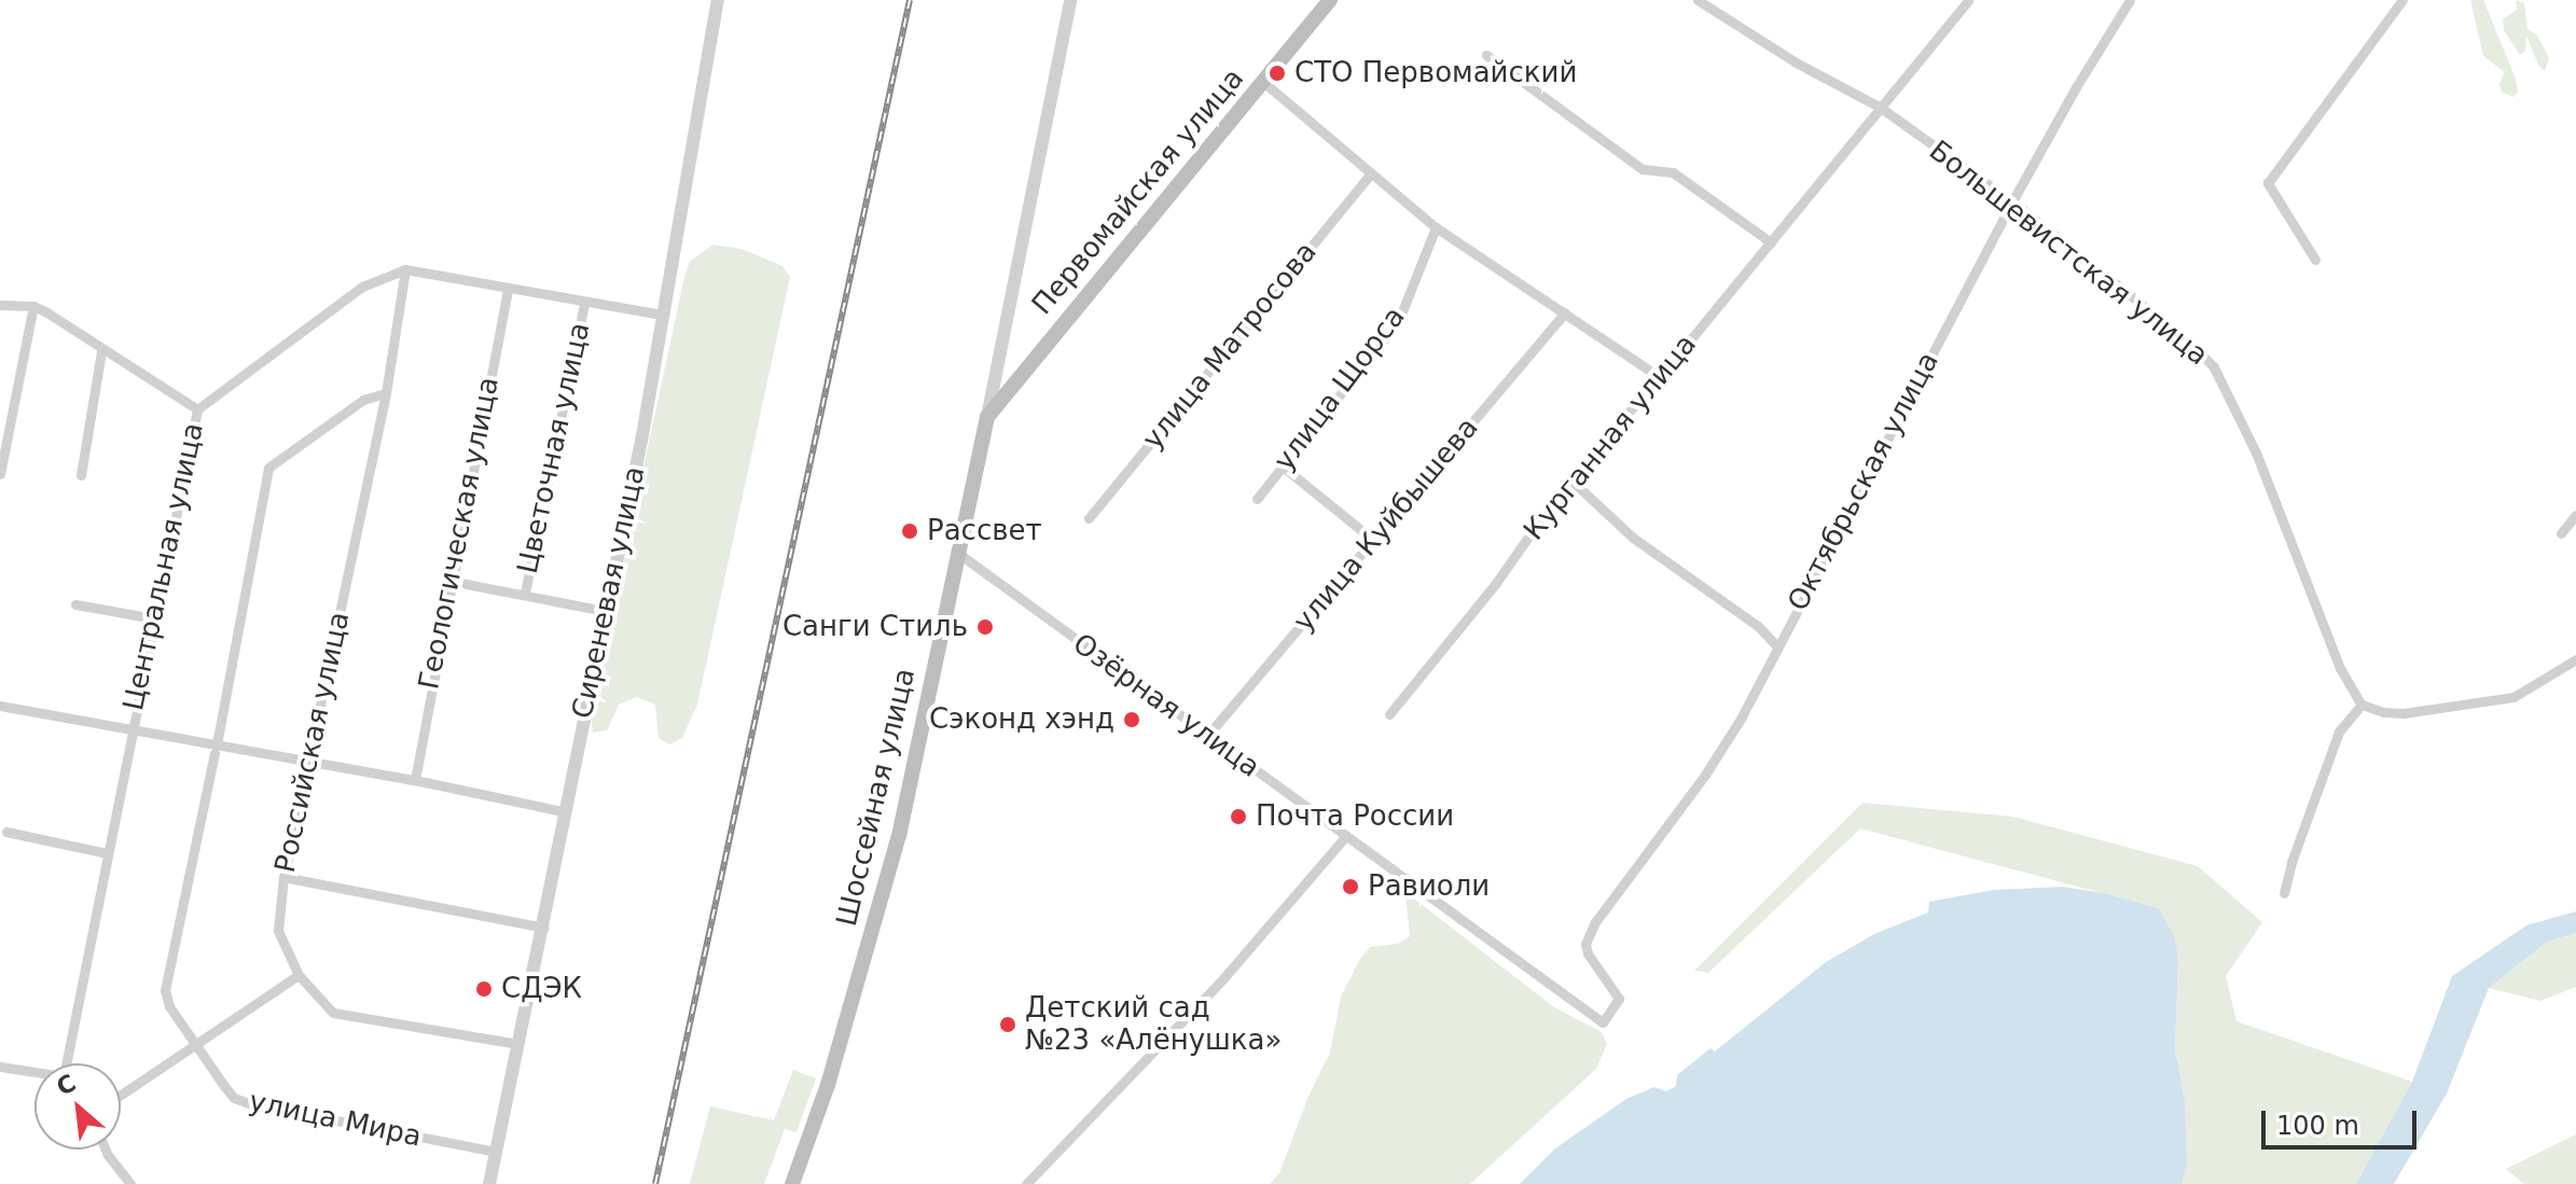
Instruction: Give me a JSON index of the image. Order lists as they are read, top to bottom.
{
  "streets": {
    "main road": ["Первомайская улица", "Шоссейная улица"],
    "street": [
      "Большевистская улица",
      "улица Матросова",
      "улица Щорса",
      "Курганная улица",
      "Цветочная улица",
      "Октябрьская улица",
      "улица Куйбышева",
      "Геологическая улица",
      "Центральная улица",
      "Сиреневая улица",
      "Озёрная улица",
      "Российская улица",
      "улица Мира"
    ]
  },
  "crossings": [
    ["Первомайская улица", "Шоссейная улица"],
    ["Большевистская улица", "Курганная улица"],
    ["Большевистская улица", "Октябрьская улица"],
    ["Октябрьская улица", "Озёрная улица"],
    ["улица Куйбышева", "Озёрная улица"],
    ["Центральная улица", "Российская улица"],
    ["Сиреневая улица", "Российская улица"],
    ["Сиреневая улица", "улица Мира"],
    ["Озёрная улица", "Шоссейная улица"],
    ["Российская улица", "улица Мира"]
  ],
  "places": [
    "СТО Первомайский",
    "Рассвет",
    "Санги Стиль",
    "Сэконд хэнд",
    "Почта России",
    "Равиоли",
    "СДЭК",
    "Детский сад №23 «Алёнушка»"
  ],
  "scale_bar": "100 m",
  "north": "top left"
}
